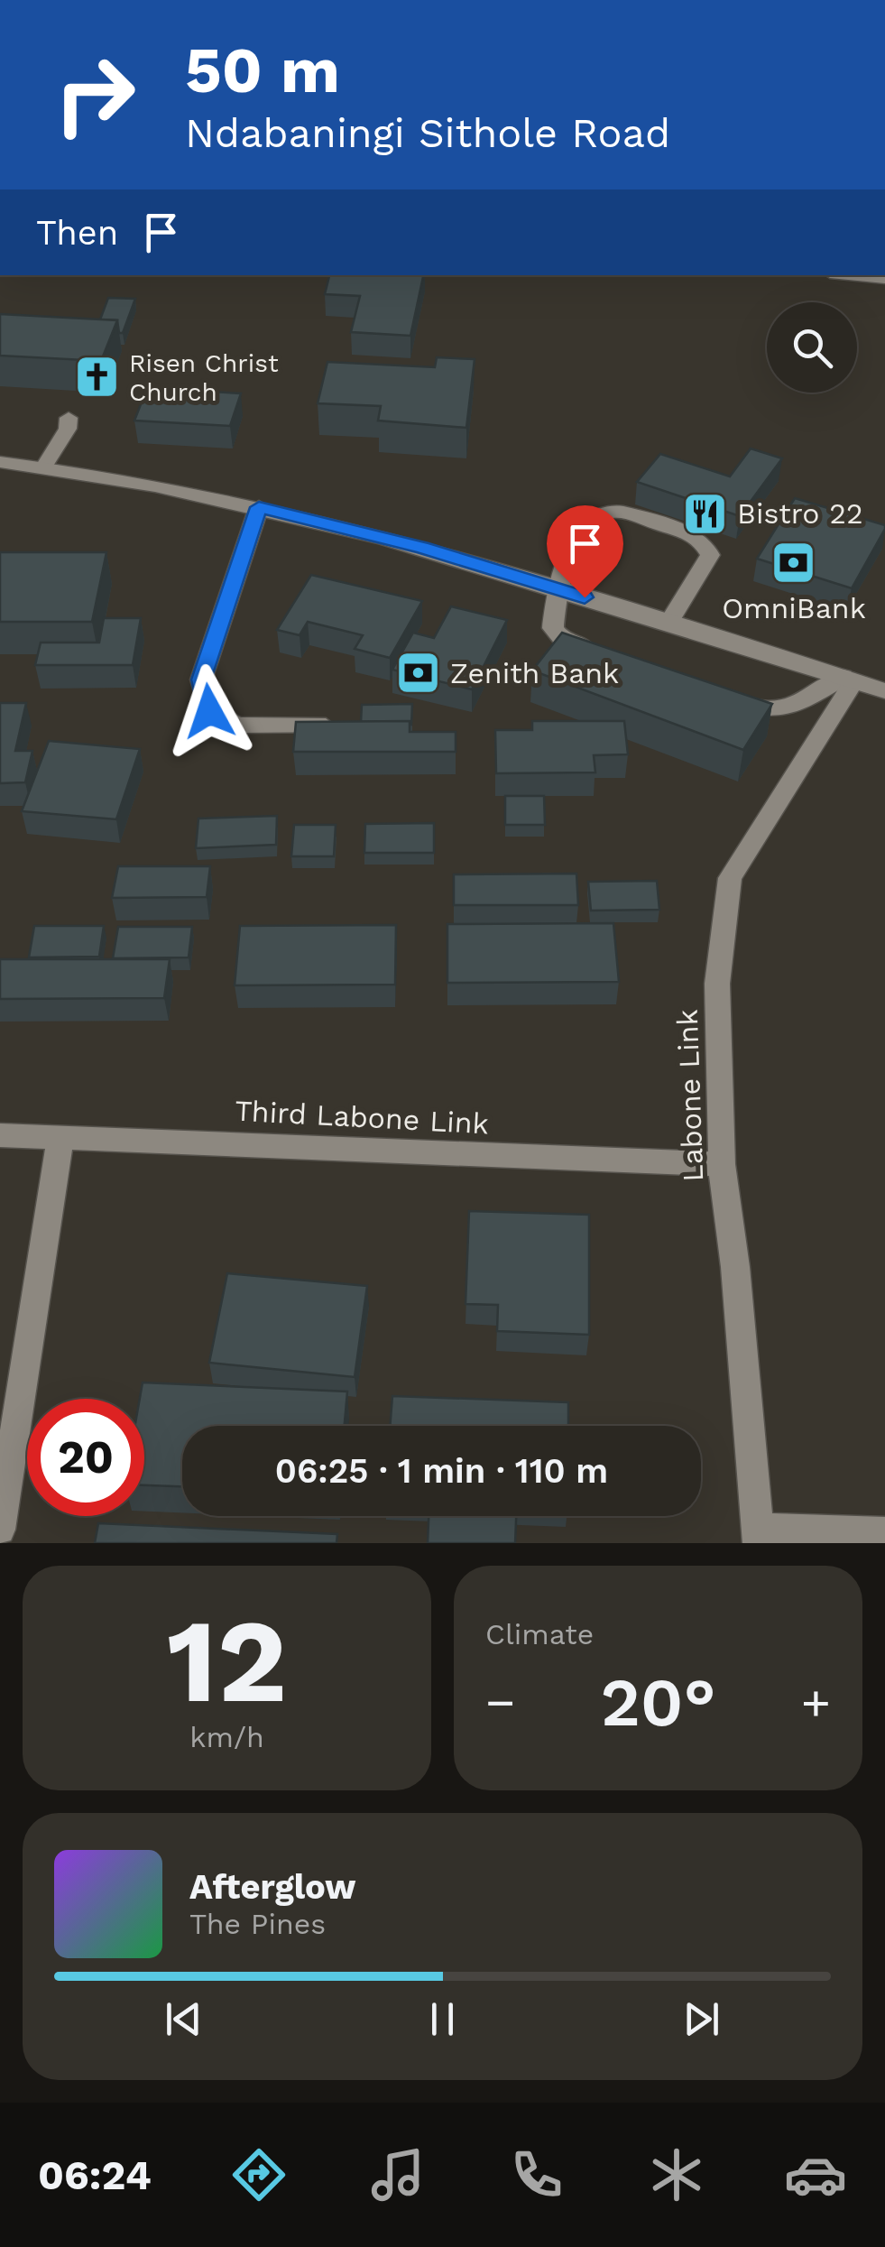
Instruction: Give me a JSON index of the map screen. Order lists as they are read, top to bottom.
{
  "streets": {
    "street": ["Labone Link", "Third Labone Link"]
  },
  "crossings": [
    ["Labone Link", "Third Labone Link"]
  ],
  "places": {
    "church": ["Risen Christ Church"],
    "restaurant": ["Bistro 22"],
    "bank": ["OmniBank", "Zenith Bank"]
  },
  "page": {
    "turn": ["50 m", "Ndabaningi Sithole Road"],
    "then": "Then",
    "limit": "20",
    "trip": "06:25 · 1 min · 110 m",
    "tile": [
      ["12", "km/h"],
      "Climate"
    ],
    "heat": ["−", "20°", "+"],
    "song": ["Afterglow", "The Pines"],
    "tabs": "06:24"
  }
}
